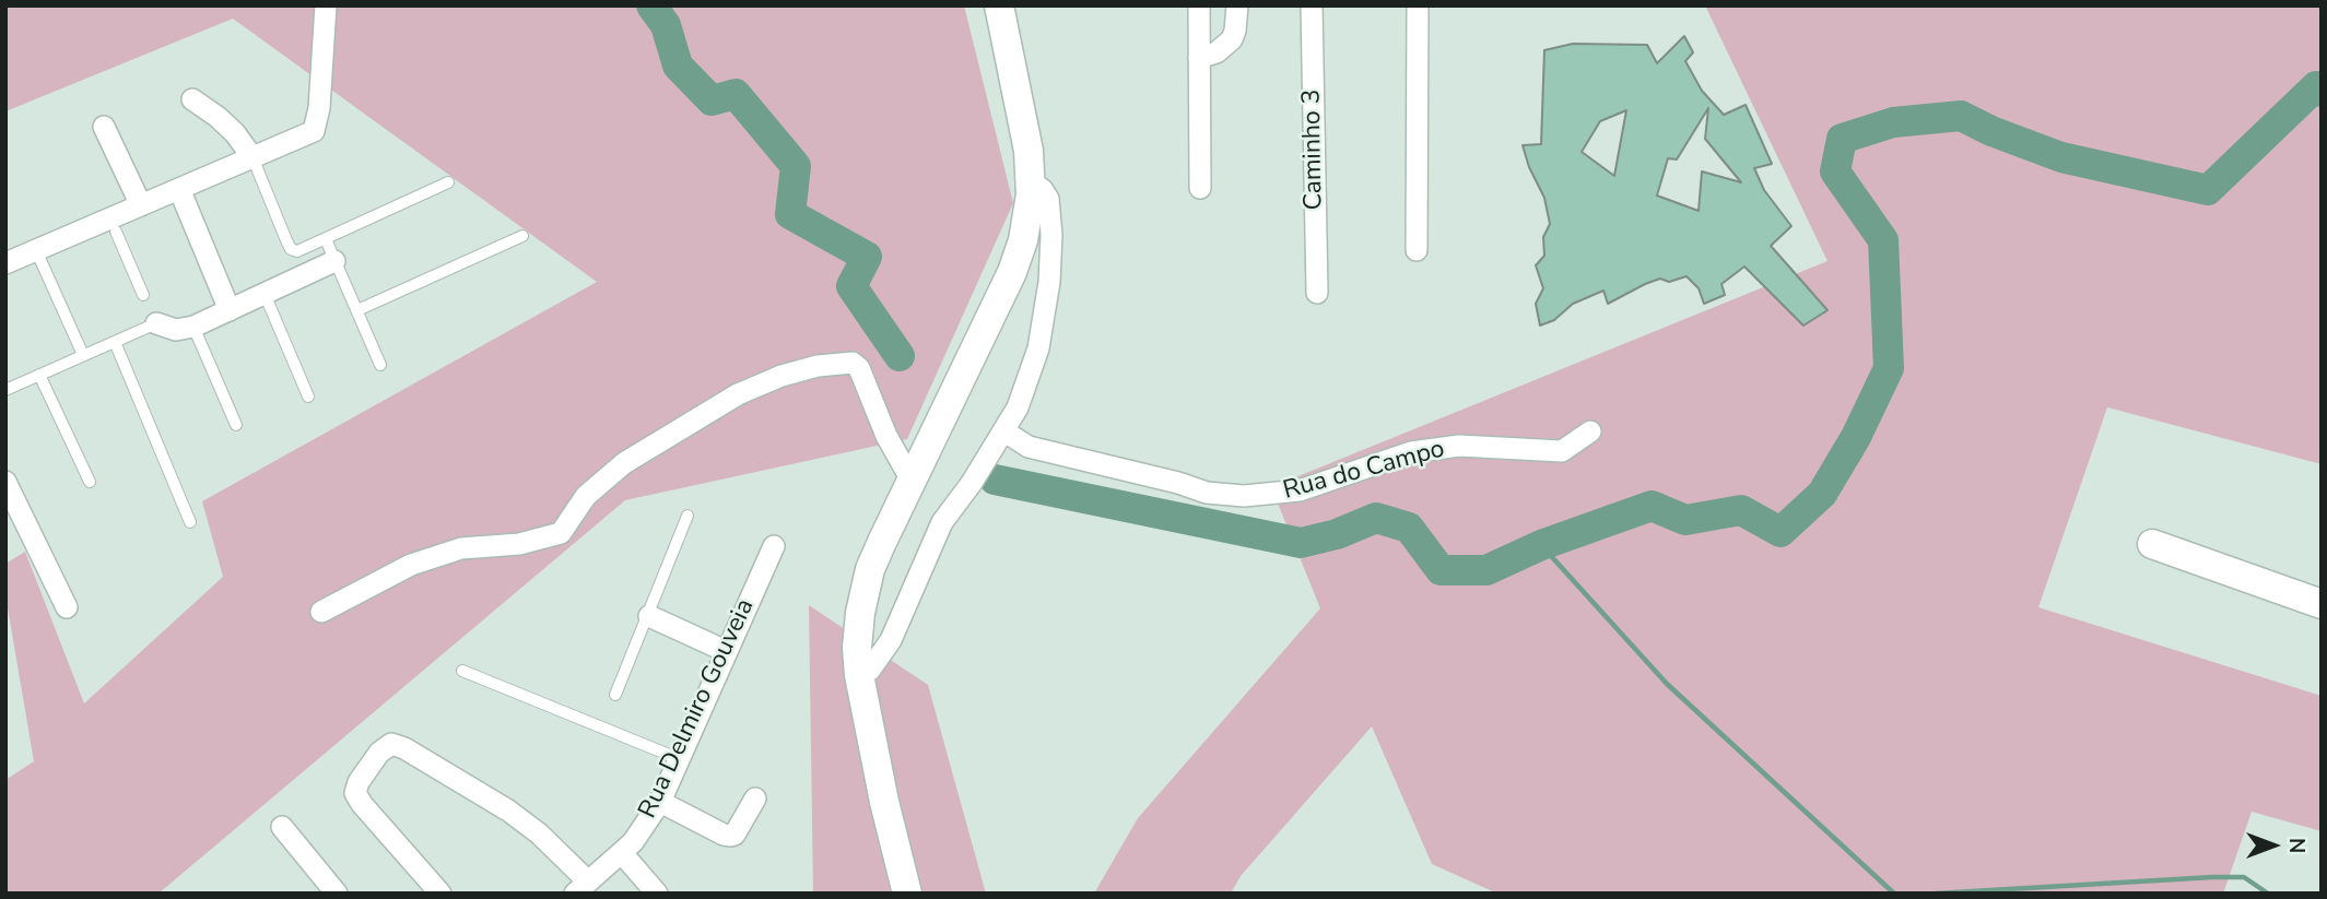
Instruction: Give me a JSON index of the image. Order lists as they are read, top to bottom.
{
  "streets": {
    "street": ["Caminho 3", "Rua do Campo", "Rua Delmiro Gouveia"]
  },
  "north": "right"
}
